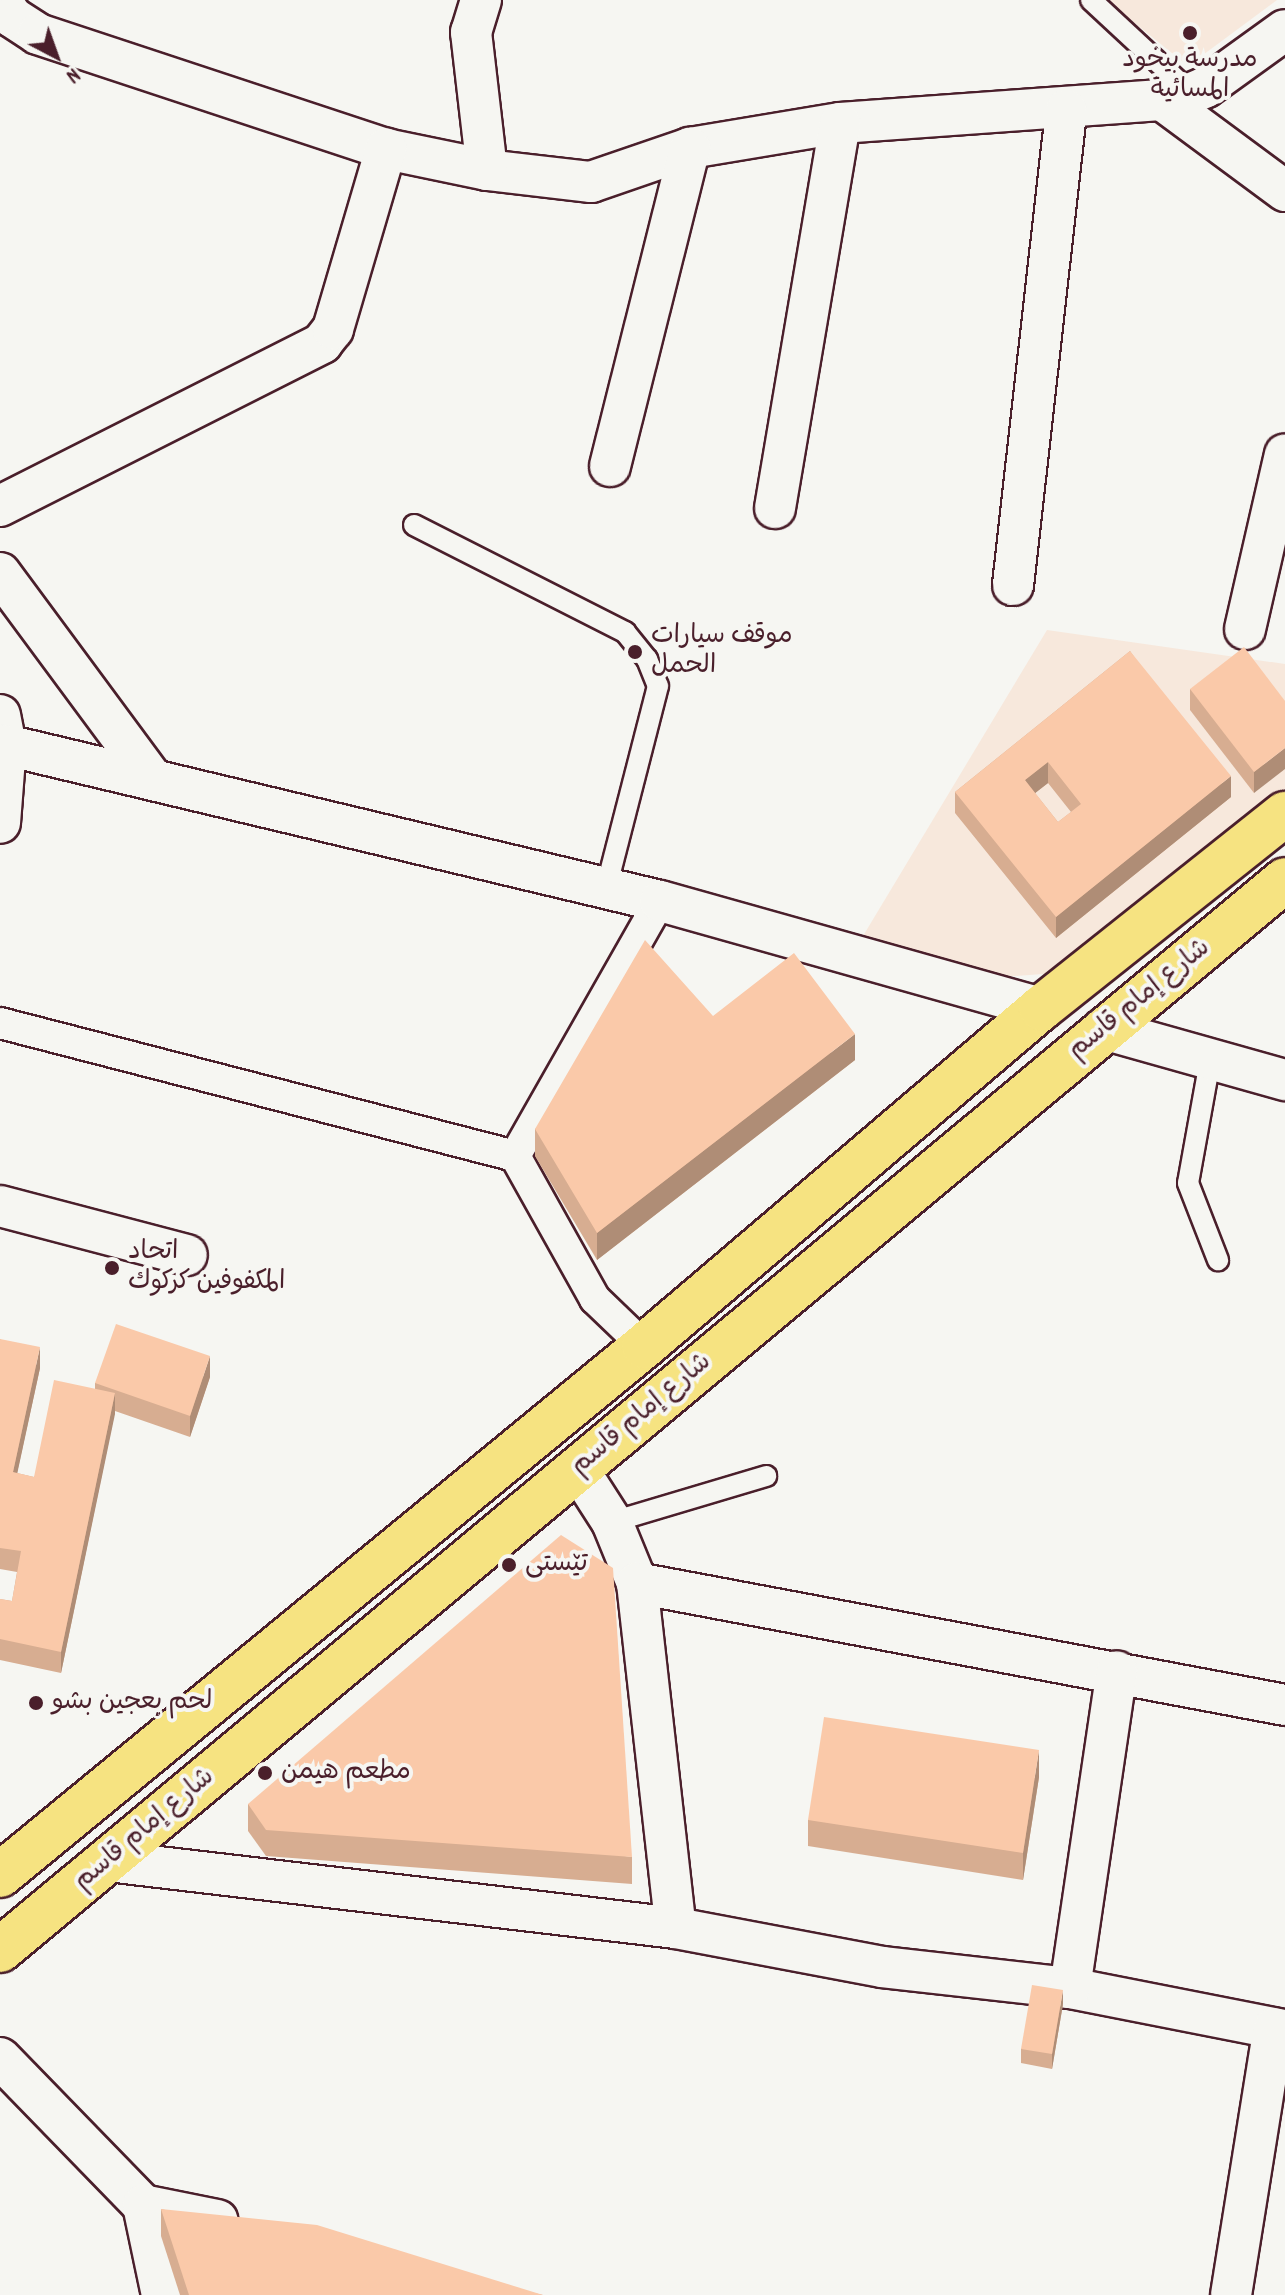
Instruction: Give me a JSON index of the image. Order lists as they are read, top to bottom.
{
  "streets": {
    "main road": ["شارع إمام قاسم"]
  },
  "places": [
    "مدرسة بيخود المسائية",
    "موقف سيارات الحمل",
    "اتحاد المكفوفين كركوك",
    "تێستی",
    "لحم بعجين بشو",
    "مطعم هيمن"
  ],
  "north": "bottom right"
}
